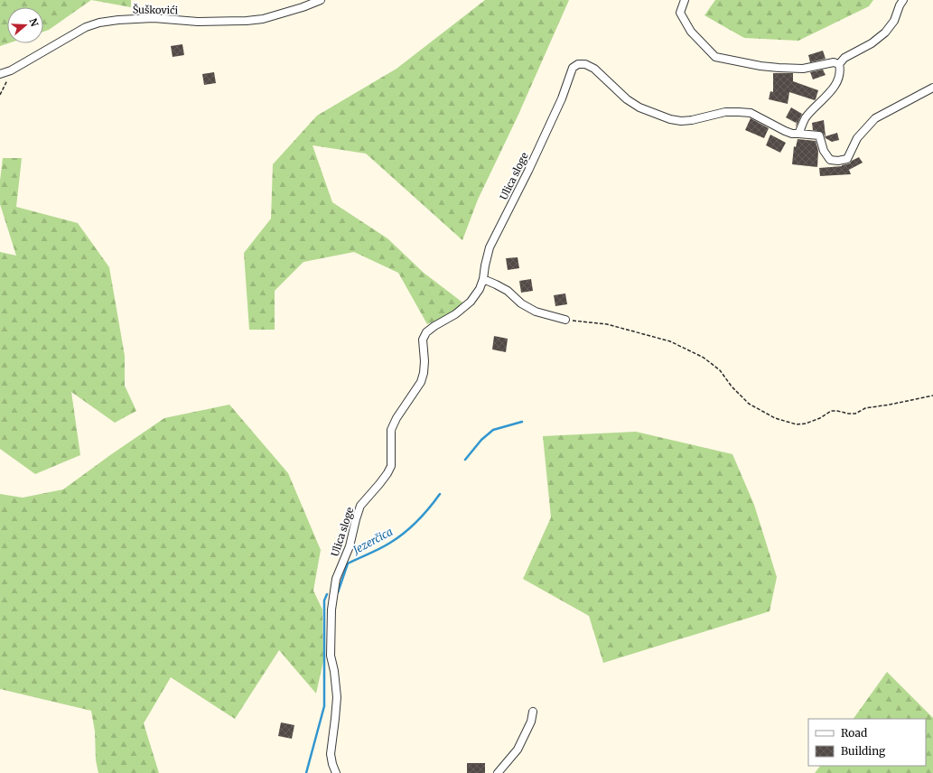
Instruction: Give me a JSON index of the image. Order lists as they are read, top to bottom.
{
  "streets": {
    "street": ["Šuškovići", "Ulica sloge"]
  },
  "water": ["Jezerčica"],
  "legend": ["Road", "Building"],
  "north": "right"
}
